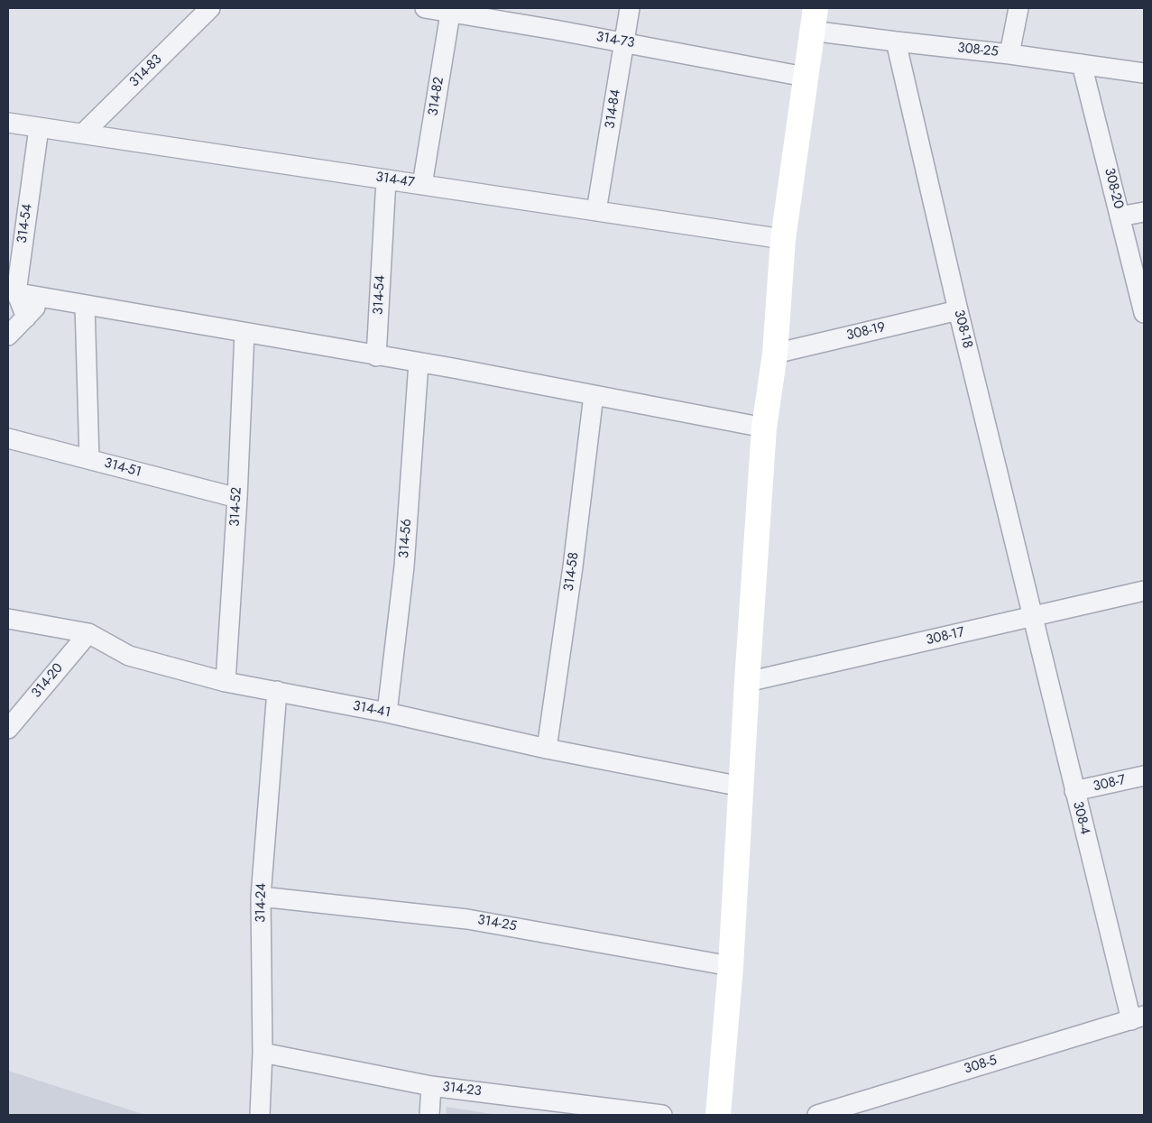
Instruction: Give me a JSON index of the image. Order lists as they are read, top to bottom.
{
  "streets": {
    "street": [
      "314-73",
      "308-25",
      "314-83",
      "314-82",
      "314-84",
      "314-47",
      "308-20",
      "314-54",
      "308-18",
      "308-19",
      "314-51",
      "314-52",
      "314-56",
      "314-58",
      "308-17",
      "314-20",
      "314-41",
      "308-7",
      "308-4",
      "314-24",
      "314-25",
      "308-5",
      "314-23"
    ]
  },
  "crossings": [
    ["314-73", "314-82"],
    ["314-73", "314-84"],
    ["308-25", "308-20"],
    ["308-25", "308-18"],
    ["314-83", "314-47"],
    ["314-82", "314-47"],
    ["314-84", "314-47"],
    ["314-47", "314-54"],
    ["308-18", "308-19"],
    ["308-18", "308-17"],
    ["308-18", "308-4"],
    ["314-51", "314-52"],
    ["314-52", "314-41"],
    ["314-56", "314-41"],
    ["314-58", "314-41"],
    ["308-17", "308-4"],
    ["314-20", "314-41"],
    ["314-41", "314-24"],
    ["308-7", "308-4"],
    ["308-4", "308-5"],
    ["314-24", "314-25"],
    ["314-24", "314-23"]
  ]
}
